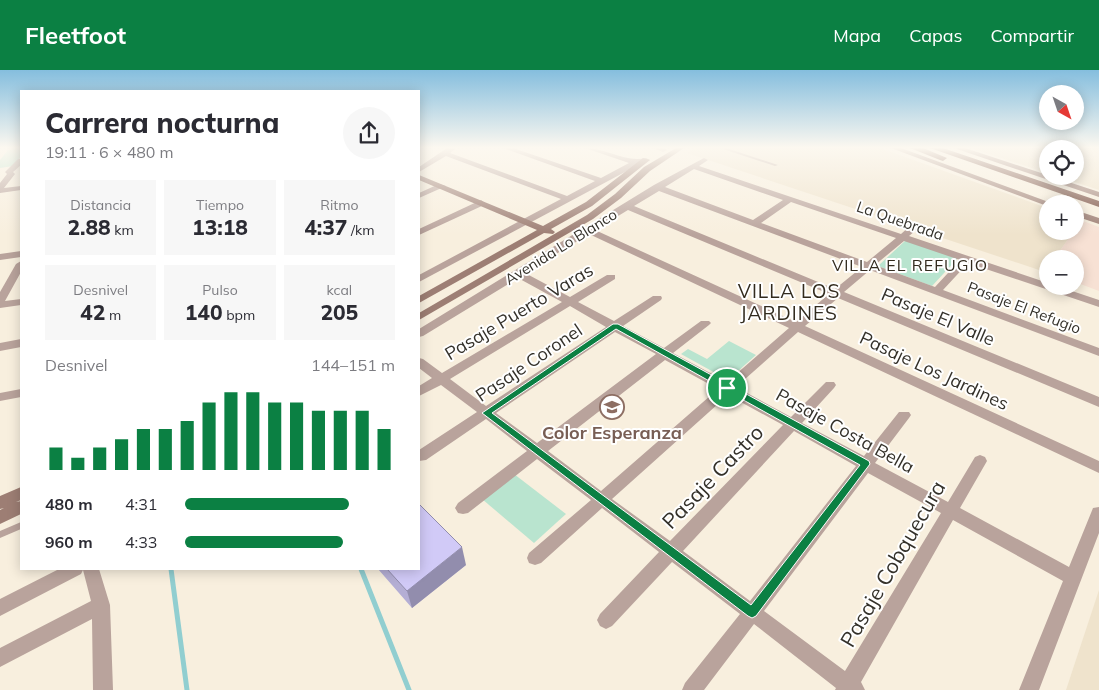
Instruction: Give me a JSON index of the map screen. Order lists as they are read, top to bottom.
{
  "streets": {
    "main road": ["Avenida Lo Blanco"],
    "street": [
      "La Quebrada",
      "Pasaje El Refugio",
      "Pasaje Puerto Varas",
      "Pasaje El Valle",
      "Pasaje Coronel",
      "Pasaje Los Jardines",
      "Pasaje Costa Bella",
      "Pasaje Castro",
      "Pasaje Cobquecura"
    ]
  },
  "crossings": [
    ["Avenida Lo Blanco", "Pasaje El Refugio"],
    ["Avenida Lo Blanco", "Pasaje El Valle"],
    ["Avenida Lo Blanco", "Pasaje Los Jardines"],
    ["Avenida Lo Blanco", "Pasaje Costa Bella"],
    ["Pasaje Puerto Varas", "Pasaje Costa Bella"],
    ["Pasaje Coronel", "Pasaje Costa Bella"],
    ["Pasaje Costa Bella", "Pasaje Castro"],
    ["Pasaje Costa Bella", "Pasaje Cobquecura"]
  ],
  "districts": ["VILLA EL REFUGIO", "VILLA LOS JARDINES"],
  "places": {
    "school or university": ["Color Esperanza"]
  },
  "north": "bottom right",
  "page": {
    "header": "Fleetfoot",
    "nav": ["Mapa", "Capas", "Compartir"],
    "map_buttons": ["+", "−"],
    "heading": ["Carrera nocturna", "19:11 · 6 × 480 m"],
    "stats": [
      ["Distancia", "2.88 km"],
      ["Tiempo", "13:18"],
      ["Ritmo", "4:37 /km"],
      ["Desnivel", "42 m"],
      ["Pulso", "140 bpm"],
      ["kcal", "205"]
    ],
    "chart": ["Desnivel", "144–151 m"],
    "list": [
      {
        "name": "480 m",
        "note": "4:31"
      },
      {
        "name": "960 m",
        "note": "4:33"
      }
    ]
  }
}
